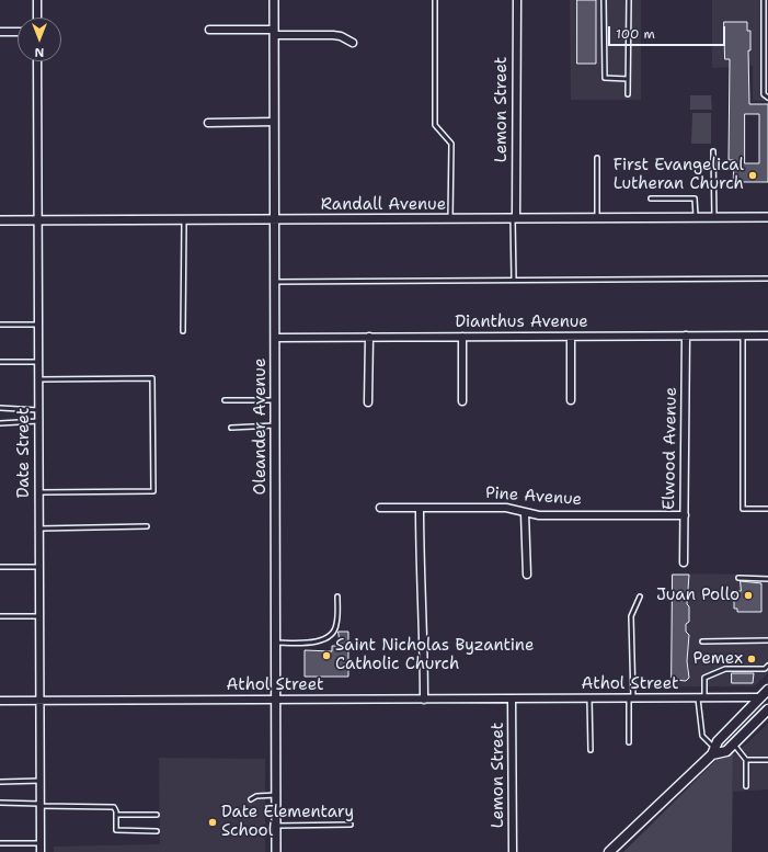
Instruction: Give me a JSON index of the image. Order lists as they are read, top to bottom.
{
  "streets": {
    "street": [
      "Lemon Street",
      "Randall Avenue",
      "Dianthus Avenue",
      "Oleander Avenue",
      "Elwood Avenue",
      "Date Street",
      "Pine Avenue",
      "Athol Street"
    ]
  },
  "crossings": [
    ["Lemon Street", "Randall Avenue"],
    ["Lemon Street", "Athol Street"],
    ["Randall Avenue", "Oleander Avenue"],
    ["Randall Avenue", "Date Street"],
    ["Dianthus Avenue", "Oleander Avenue"],
    ["Dianthus Avenue", "Elwood Avenue"],
    ["Oleander Avenue", "Athol Street"],
    ["Elwood Avenue", "Pine Avenue"],
    ["Date Street", "Athol Street"]
  ],
  "places": [
    "First Evangelical Lutheran Church",
    "Juan Pollo",
    "Saint Nicholas Byzantine Catholic Church",
    "Pemex",
    "Date Elementary School"
  ],
  "scale_bar": "100 m",
  "north": "bottom"
}
